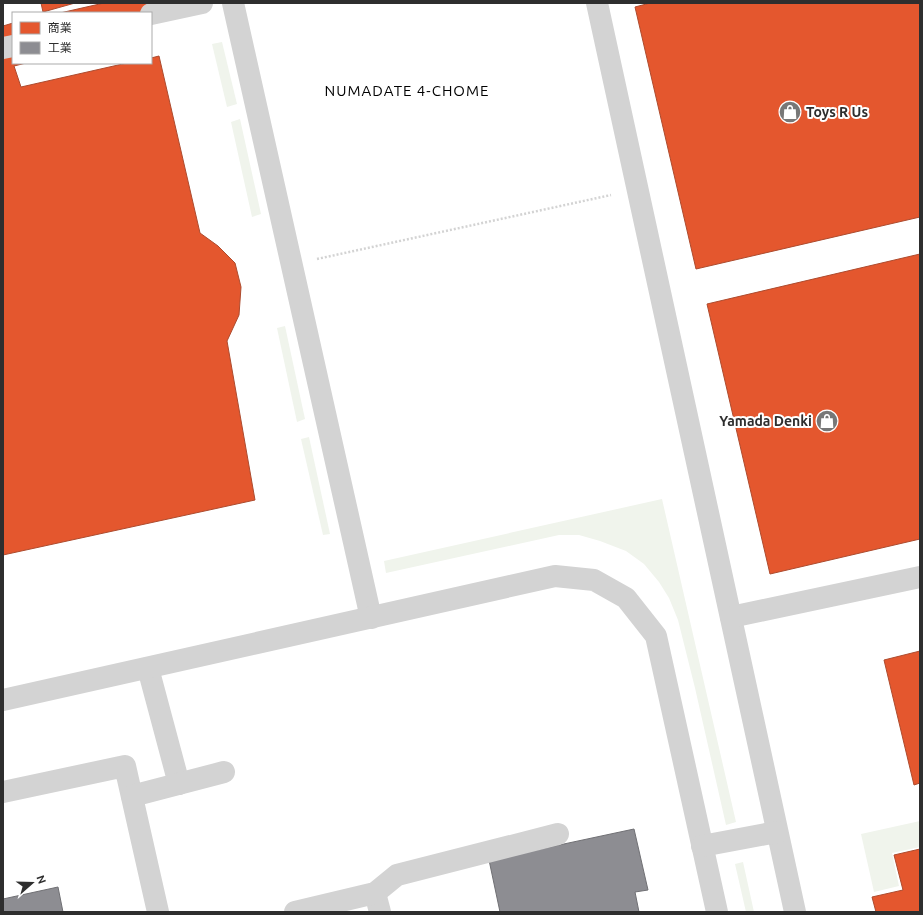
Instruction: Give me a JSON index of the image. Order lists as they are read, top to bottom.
{
  "districts": ["NUMADATE 4-CHOME"],
  "places": {
    "shop": ["Toys R Us", "Yamada Denki"]
  },
  "legend": ["商業", "工業"],
  "north": "right"
}
